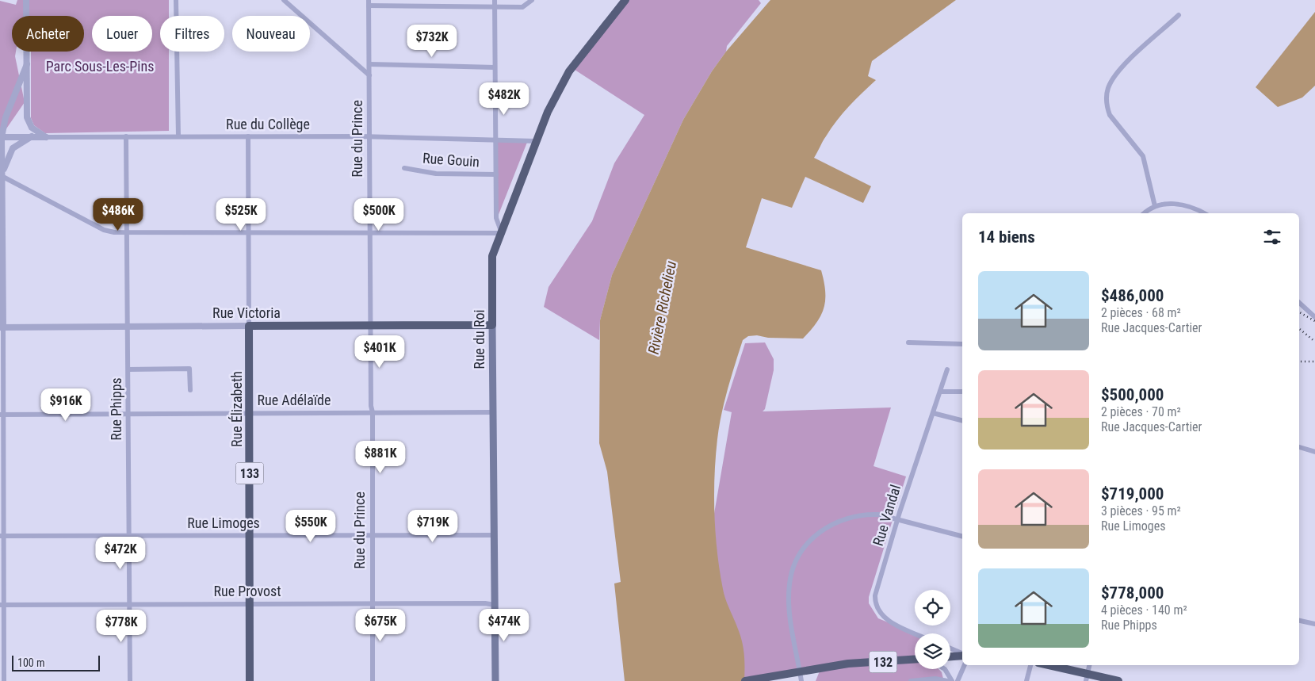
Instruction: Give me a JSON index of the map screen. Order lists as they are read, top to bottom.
{
  "streets": {
    "main road": [
      "Rue Victoria",
      "Rue du Roi",
      "Rue Élizabeth",
      "133",
      "132"
    ],
    "street": [
      "Rue du Collège",
      "Rue du Prince",
      "Rue Gouin",
      "Rue Adélaïde",
      "Rue Phipps",
      "Rue Vandal",
      "Rue Limoges",
      "Rue Provost"
    ]
  },
  "crossings": [
    ["Rue du Collège", "Rue du Prince"],
    ["Rue du Collège", "Rue du Roi"],
    ["Rue du Collège", "Rue Phipps"],
    ["Rue du Collège", "Rue Élizabeth"],
    ["Rue du Prince", "Rue Victoria"],
    ["Rue du Prince", "Rue Adélaïde"],
    ["Rue du Prince", "Rue Limoges"],
    ["Rue du Prince", "Rue Provost"],
    ["Rue Victoria", "Rue du Roi"],
    ["Rue Victoria", "Rue Phipps"],
    ["Rue Victoria", "Rue Élizabeth"],
    ["Rue du Roi", "Rue Adélaïde"],
    ["Rue du Roi", "Rue Limoges"],
    ["Rue du Roi", "Rue Provost"],
    ["Rue Adélaïde", "Rue Phipps"],
    ["Rue Adélaïde", "Rue Élizabeth"],
    ["Rue Phipps", "Rue Limoges"],
    ["Rue Phipps", "Rue Provost"],
    ["Rue Élizabeth", "Rue Limoges"],
    ["Rue Élizabeth", "Rue Provost"]
  ],
  "water": ["Rivière Richelieu"],
  "parks": ["Parc Sous-Les-Pins"],
  "scale_bar": "100 m",
  "page": {
    "chip": [
      "Acheter",
      "Louer",
      "Filtres",
      "Nouveau"
    ],
    "price": [
      "$732K",
      "$482K",
      "$486K",
      "$525K",
      "$500K",
      "$401K",
      "$916K",
      "$881K",
      "$550K",
      "$719K",
      "$472K",
      "$675K",
      "$474K",
      "$778K"
    ],
    "heading": "14 biens",
    "list": [
      {
        "name": "$486,000",
        "note": "2 pièces · 68 m² · Rue Jacques-Cartier"
      },
      {
        "name": "$500,000",
        "note": "2 pièces · 70 m² · Rue Jacques-Cartier"
      },
      {
        "name": "$719,000",
        "note": "3 pièces · 95 m² · Rue Limoges"
      },
      {
        "name": "$778,000",
        "note": "4 pièces · 140 m² · Rue Phipps"
      }
    ],
    "scale": "100 m"
  }
}
